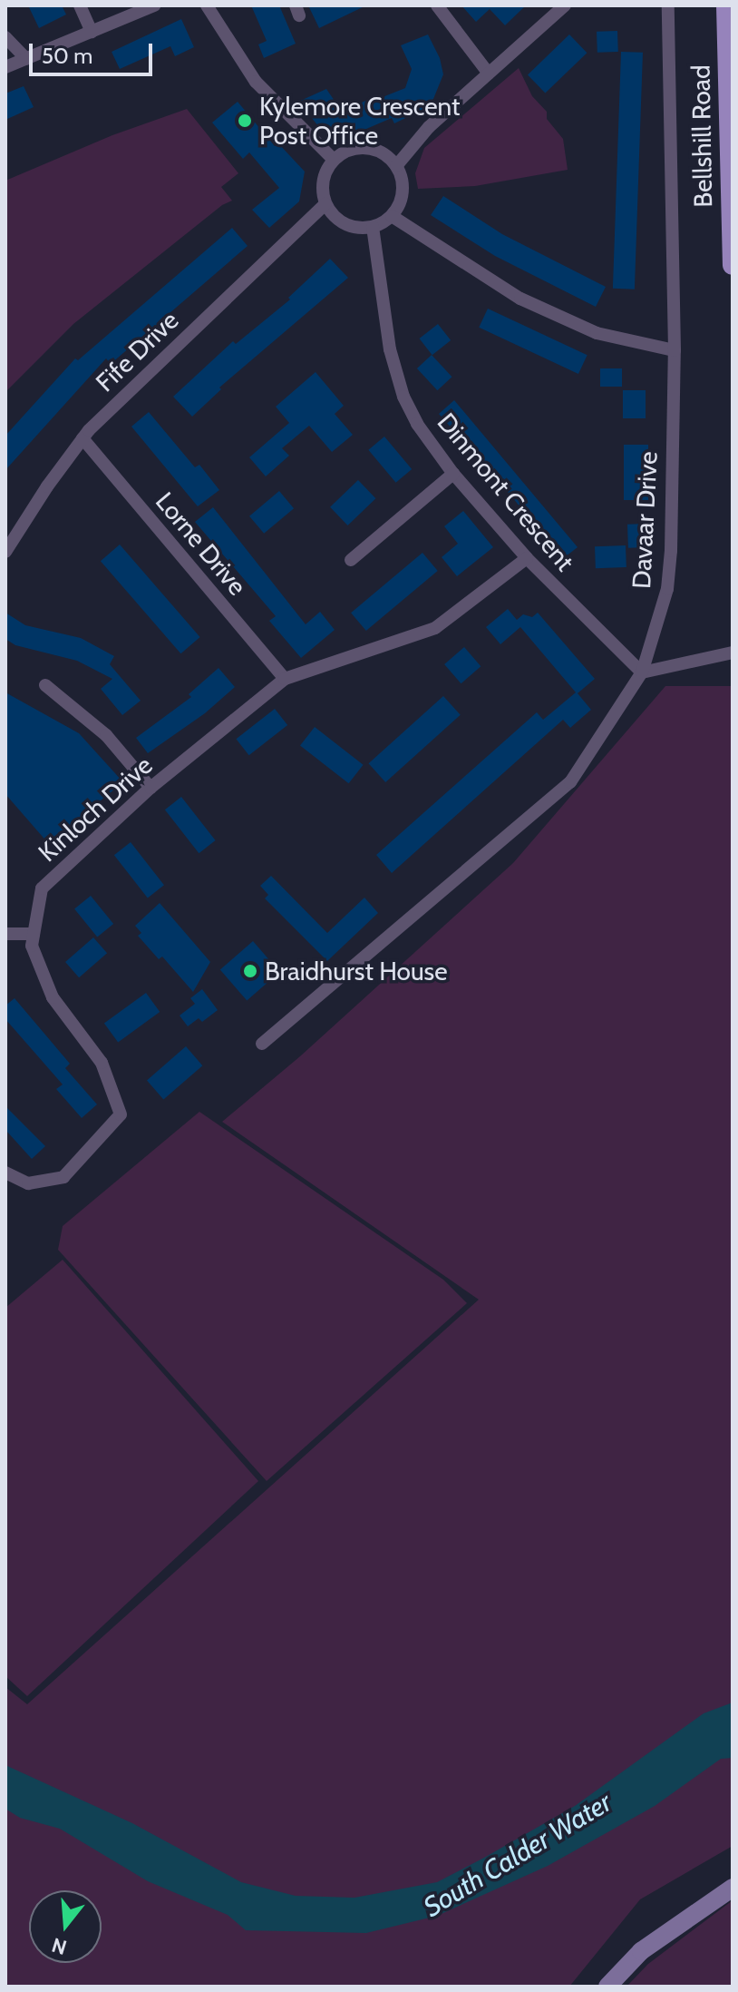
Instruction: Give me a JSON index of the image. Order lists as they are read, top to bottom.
{
  "streets": {
    "main road": ["Bellshill Road"],
    "street": [
      "Fife Drive",
      "Dinmont Crescent",
      "Davaar Drive",
      "Lorne Drive",
      "Kinloch Drive"
    ]
  },
  "crossings": [
    ["Fife Drive", "Dinmont Crescent"],
    ["Fife Drive", "Lorne Drive"],
    ["Dinmont Crescent", "Davaar Drive"],
    ["Lorne Drive", "Kinloch Drive"]
  ],
  "water": ["South Calder Water"],
  "places": ["Kylemore Crescent Post Office", "Braidhurst House"],
  "scale_bar": "50 m",
  "north": "bottom"
}
